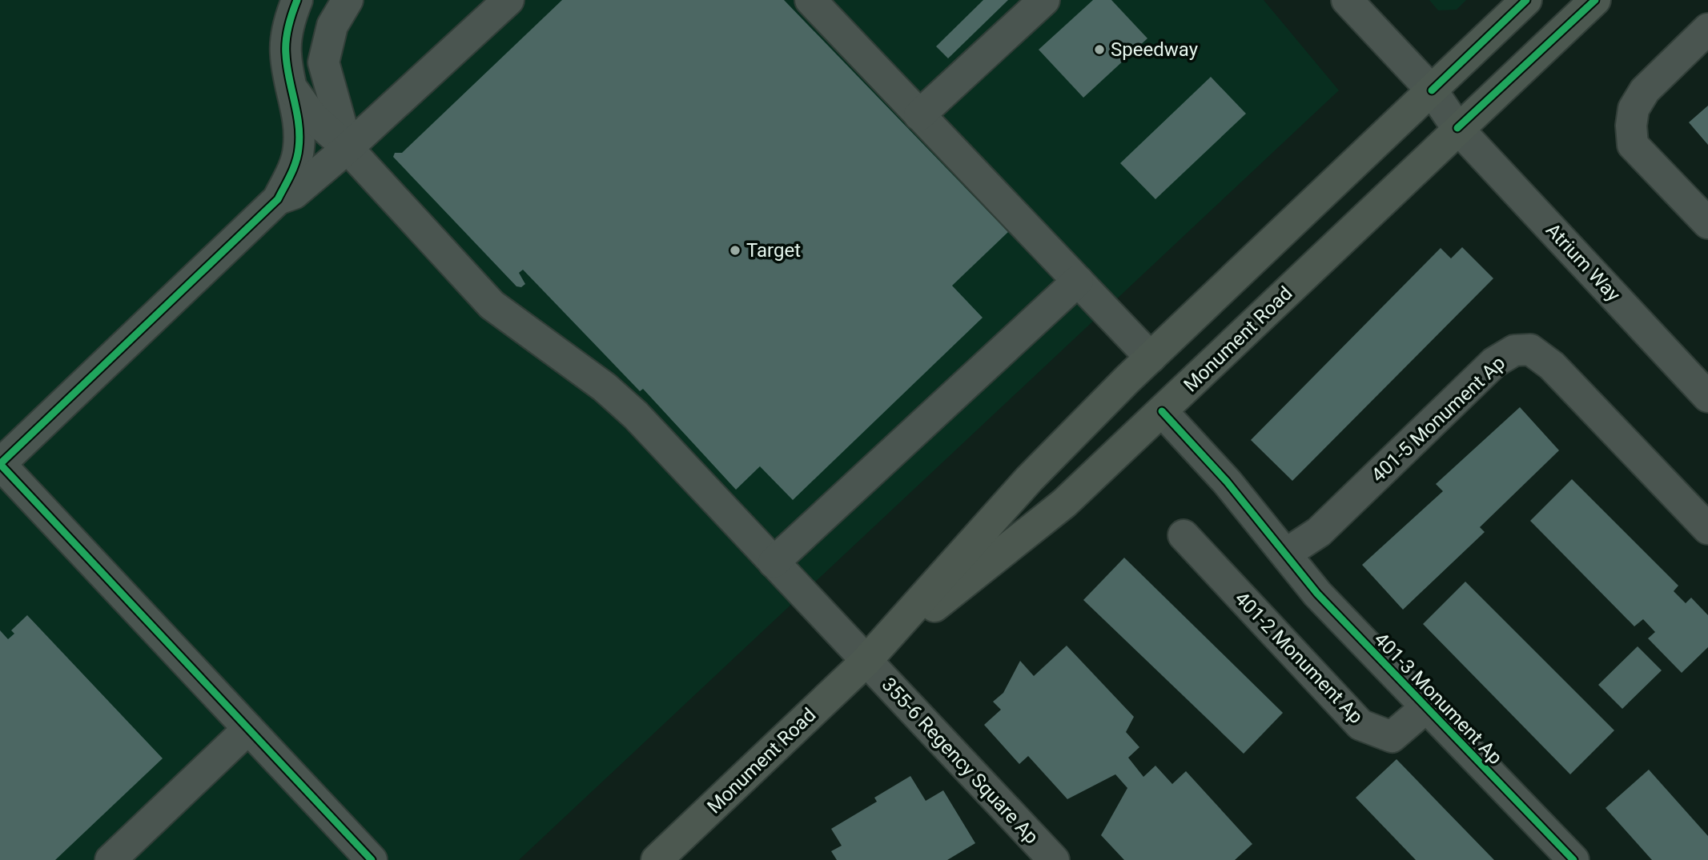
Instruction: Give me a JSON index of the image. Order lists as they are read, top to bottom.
{
  "streets": {
    "main road": ["Monument Road"],
    "street": [
      "Atrium Way",
      "401-5 Monument Ap",
      "401-2 Monument Ap",
      "401-3 Monument Ap",
      "355-6 Regency Square Ap"
    ]
  },
  "crossings": [
    ["Atrium Way", "Monument Road"],
    ["Monument Road", "401-3 Monument Ap"],
    ["Monument Road", "355-6 Regency Square Ap"],
    ["401-5 Monument Ap", "401-3 Monument Ap"],
    ["401-2 Monument Ap", "401-3 Monument Ap"]
  ],
  "places": ["Speedway", "Target"]
}
